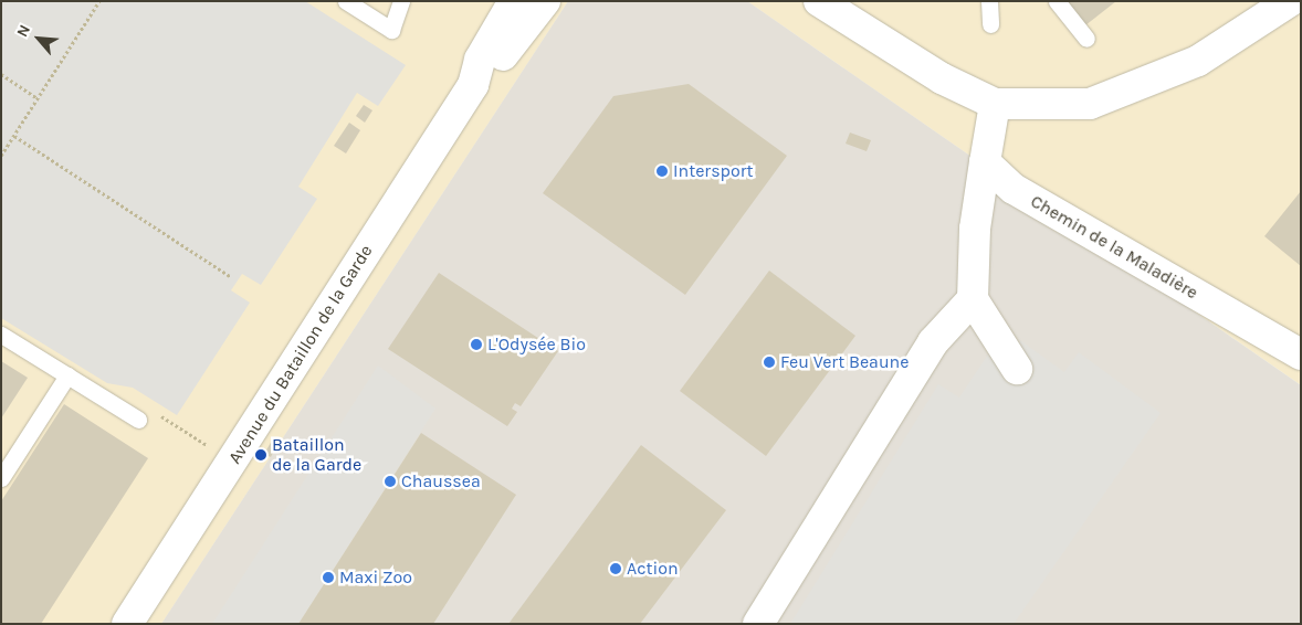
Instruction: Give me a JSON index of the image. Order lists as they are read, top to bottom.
{
  "streets": {
    "street": ["Chemin de la Maladière", "Avenue du Bataillon de la Garde"]
  },
  "places": [
    "Intersport",
    "L'Odysée Bio",
    "Feu Vert Beaune",
    "Bataillon de la Garde",
    "Chaussea",
    "Action",
    "Maxi Zoo"
  ],
  "north": "top left"
}
